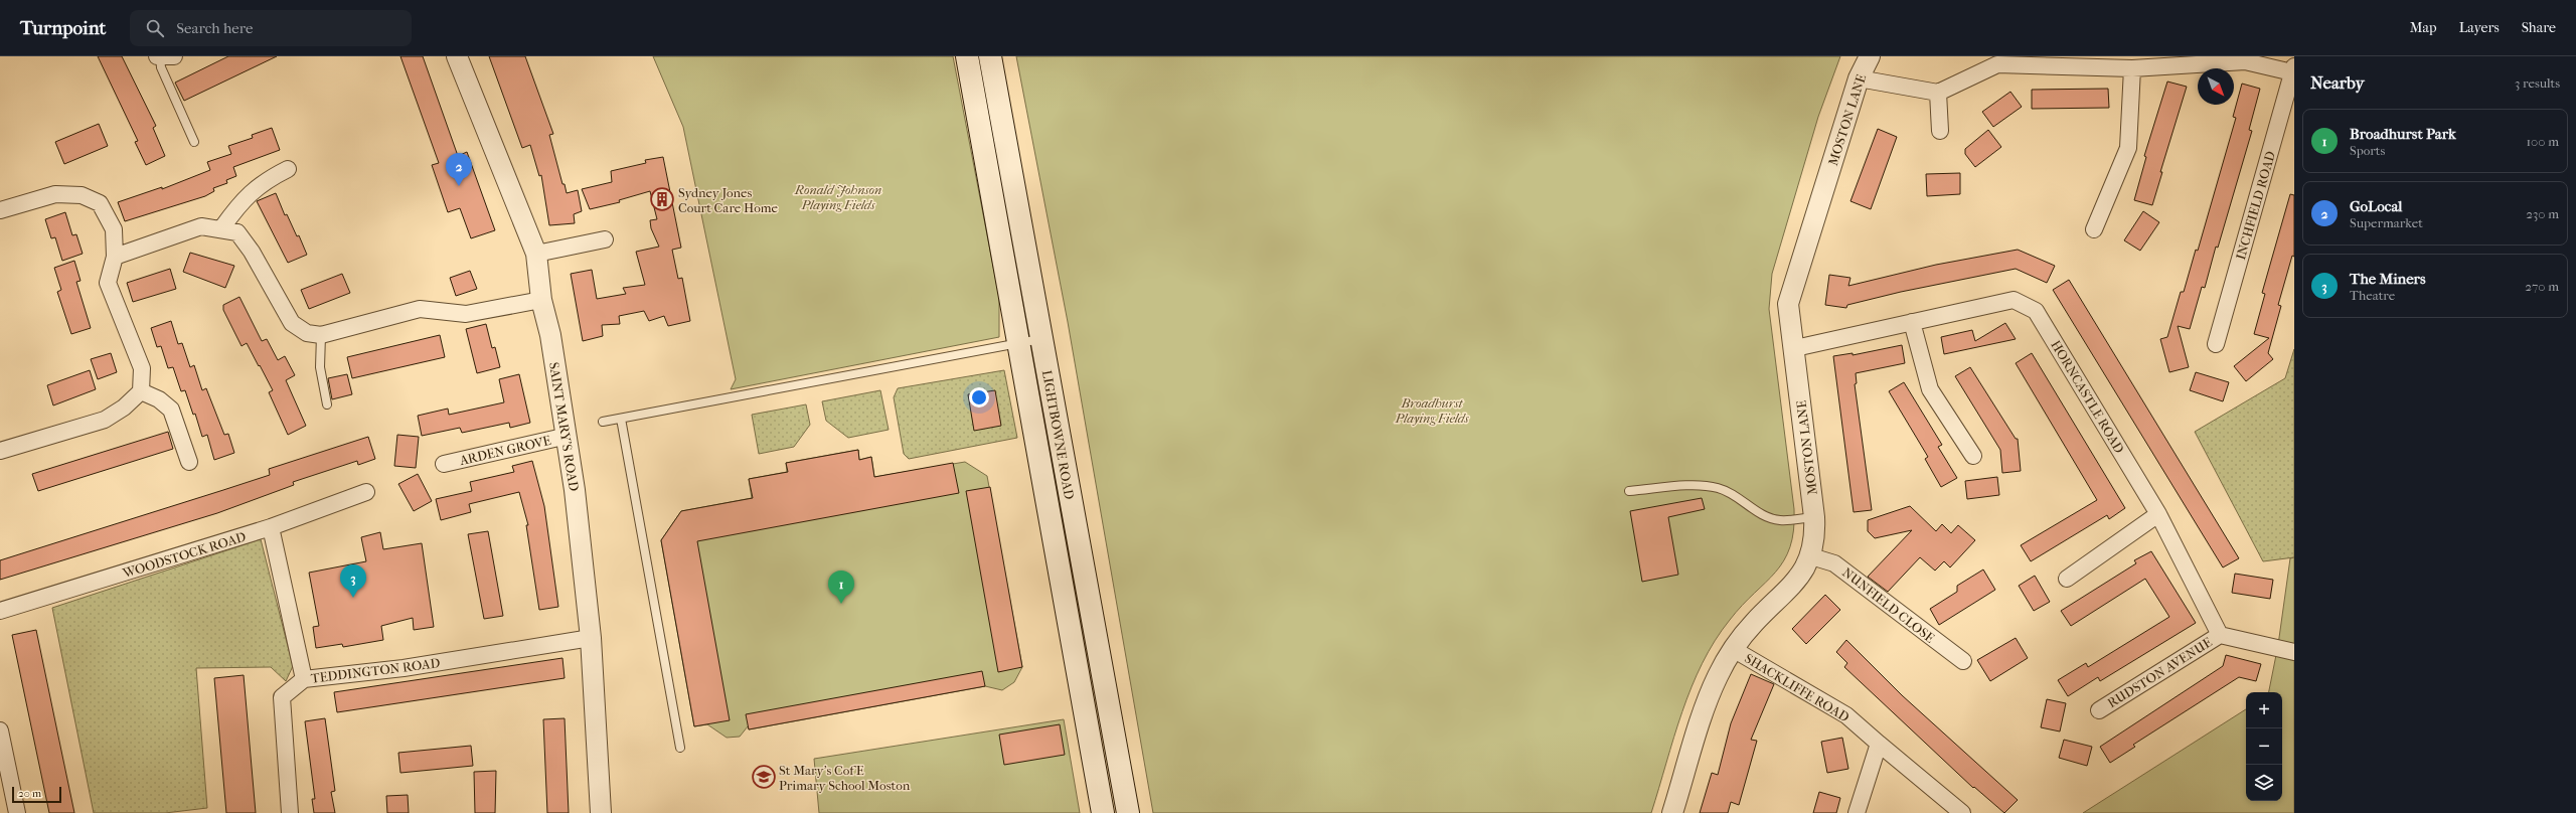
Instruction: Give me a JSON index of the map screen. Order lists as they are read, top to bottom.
{
  "streets": {
    "main road": ["LIGHTBOWNE ROAD"],
    "street": [
      "MOSTON LANE",
      "INCHFIELD ROAD",
      "HORNCASTLE ROAD",
      "SAINT MARY'S ROAD",
      "ARDEN GROVE",
      "WOODSTOCK ROAD",
      "NUNFIELD CLOSE",
      "TEDDINGTON ROAD",
      "RUDSTON AVENUE",
      "SHACKLIFFE ROAD"
    ]
  },
  "crossings": [
    ["MOSTON LANE", "HORNCASTLE ROAD"],
    ["MOSTON LANE", "NUNFIELD CLOSE"],
    ["MOSTON LANE", "SHACKLIFFE ROAD"],
    ["HORNCASTLE ROAD", "RUDSTON AVENUE"],
    ["SAINT MARY'S ROAD", "ARDEN GROVE"],
    ["SAINT MARY'S ROAD", "TEDDINGTON ROAD"]
  ],
  "parks": ["Ronald Johnson Playing Fields", "Broadhurst Playing Fields"],
  "places": {
    "building": ["Sydney Jones Court Care Home"],
    "school or university": ["St Mary's CofE Primary School Moston"]
  },
  "scale_bar": "20 m",
  "north": "bottom right",
  "page": {
    "header": "Turnpoint",
    "search": "Search here",
    "nav": ["Map", "Layers", "Share"],
    "heading": ["Nearby", "3 results"],
    "list": [
      {
        "mark": "1",
        "name": "Broadhurst Park",
        "note": "Sports",
        "value": "100 m"
      },
      {
        "mark": "2",
        "name": "GoLocal",
        "note": "Supermarket",
        "value": "230 m"
      },
      {
        "mark": "3",
        "name": "The Miners",
        "note": "Theatre",
        "value": "270 m"
      }
    ],
    "pins": ["2", "3", "1"],
    "map_buttons": ["+", "−"],
    "scale": "20 m"
  }
}
